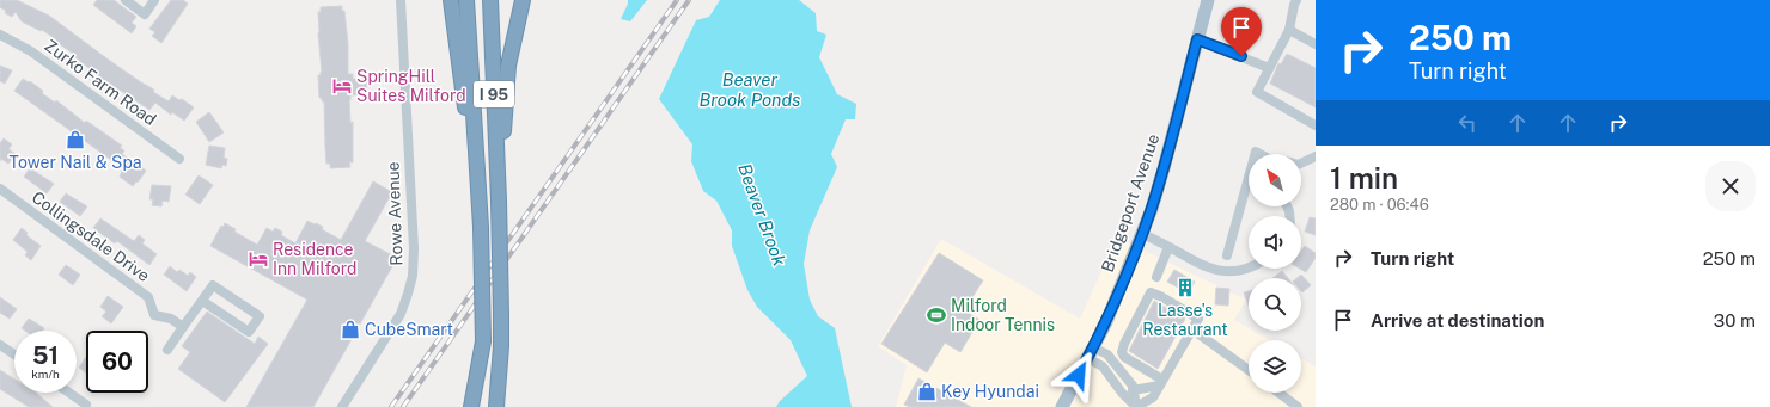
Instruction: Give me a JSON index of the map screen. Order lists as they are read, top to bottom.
{
  "streets": {
    "highway": ["I 95"],
    "main road": ["Bridgeport Avenue"],
    "street": ["Zurko Farm Road", "Rowe Avenue", "Collingsdale Drive"]
  },
  "water": ["Beaver Brook Ponds", "Beaver Brook"],
  "places": {
    "hotel": ["SpringHill Suites Milford", "Residence Inn Milford"],
    "shop": ["Tower Nail & Spa", "CubeSmart", "Key Hyundai"],
    "building": ["Lasse's Restaurant"],
    "sports": ["Milford Indoor Tennis"]
  },
  "north": "top left",
  "page": {
    "turn": ["250 m", "Turn right"],
    "heading": ["1 min", "280 m · 06:46"],
    "list": [
      {
        "name": "Turn right",
        "value": "250 m"
      },
      {
        "name": "Arrive at destination",
        "value": "30 m"
      }
    ],
    "speed": "51 km/h",
    "limit": "60"
  }
}
